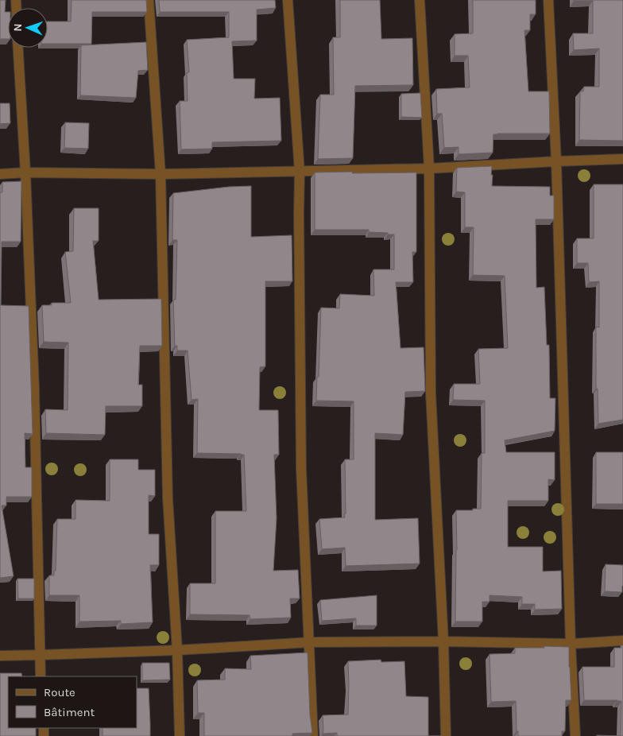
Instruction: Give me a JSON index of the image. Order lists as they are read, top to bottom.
{
  "legend": ["Route", "Bâtiment"],
  "north": "left"
}
